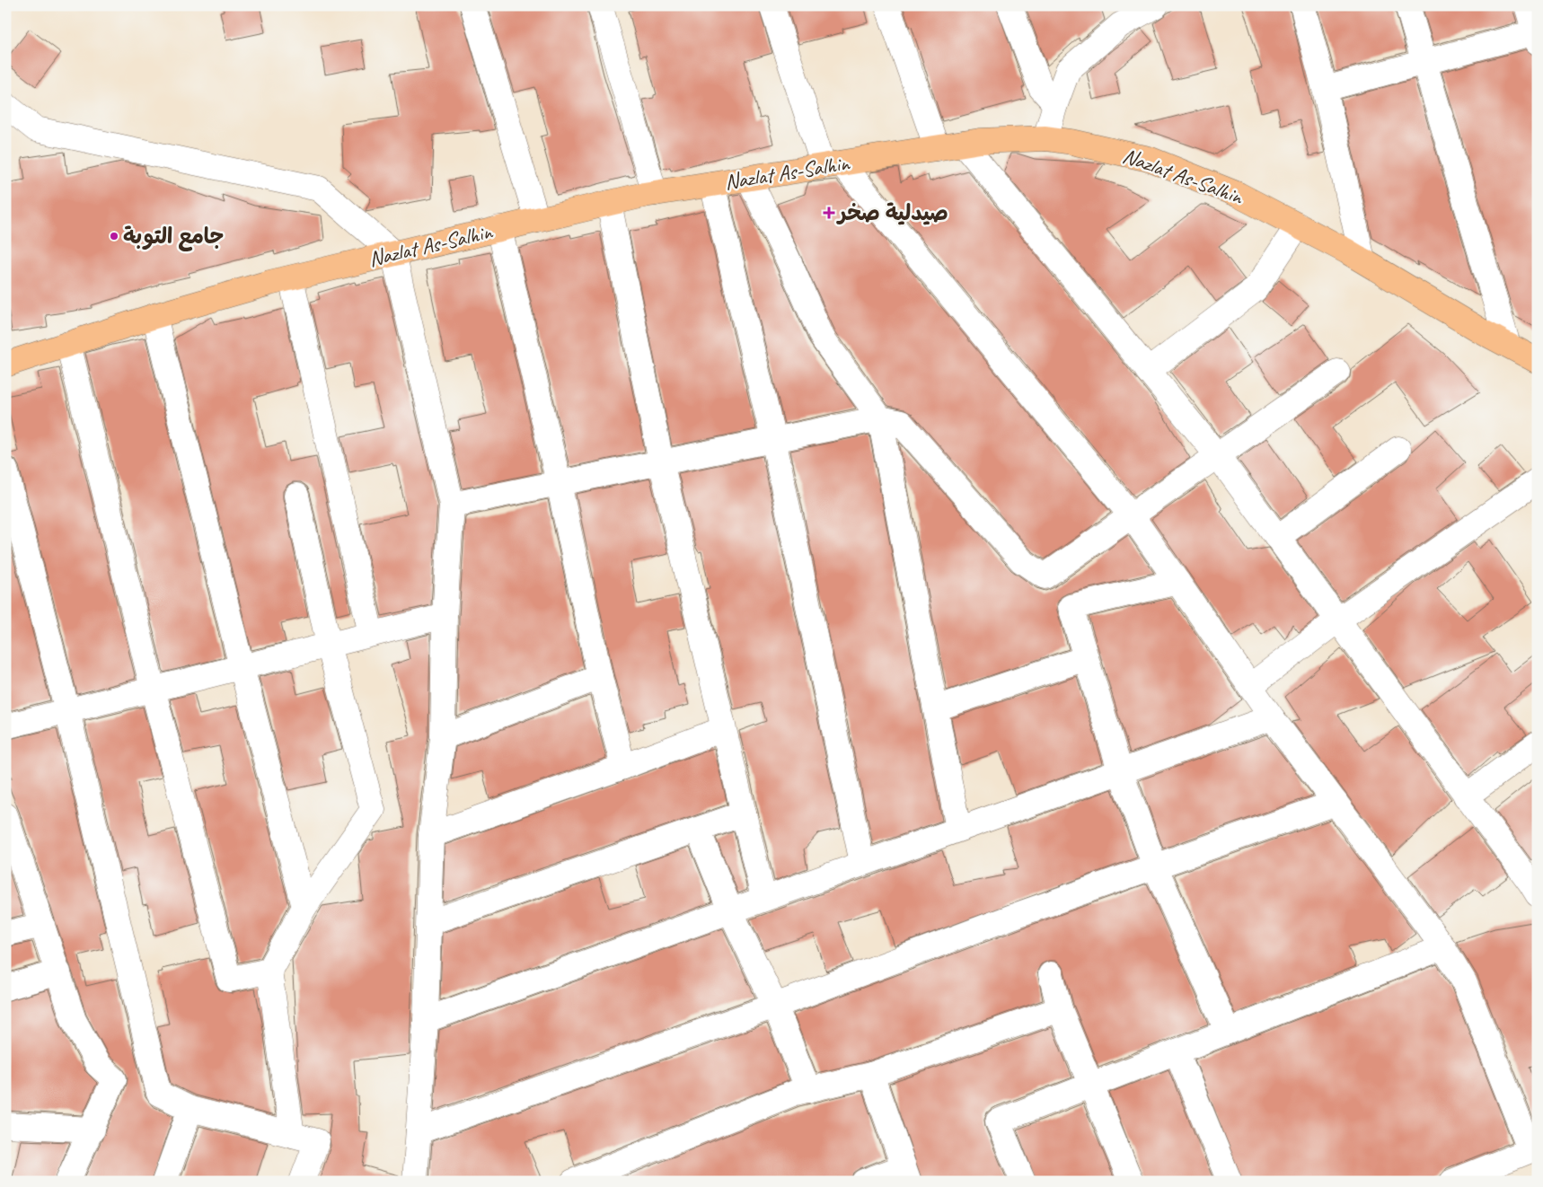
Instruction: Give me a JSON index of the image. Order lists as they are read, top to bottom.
{
  "streets": {
    "main road": ["Nazlat As-Salhin"]
  },
  "places": {
    "health": ["صيدلية صخر"],
    "other": ["جامع التوبة"]
  }
}
